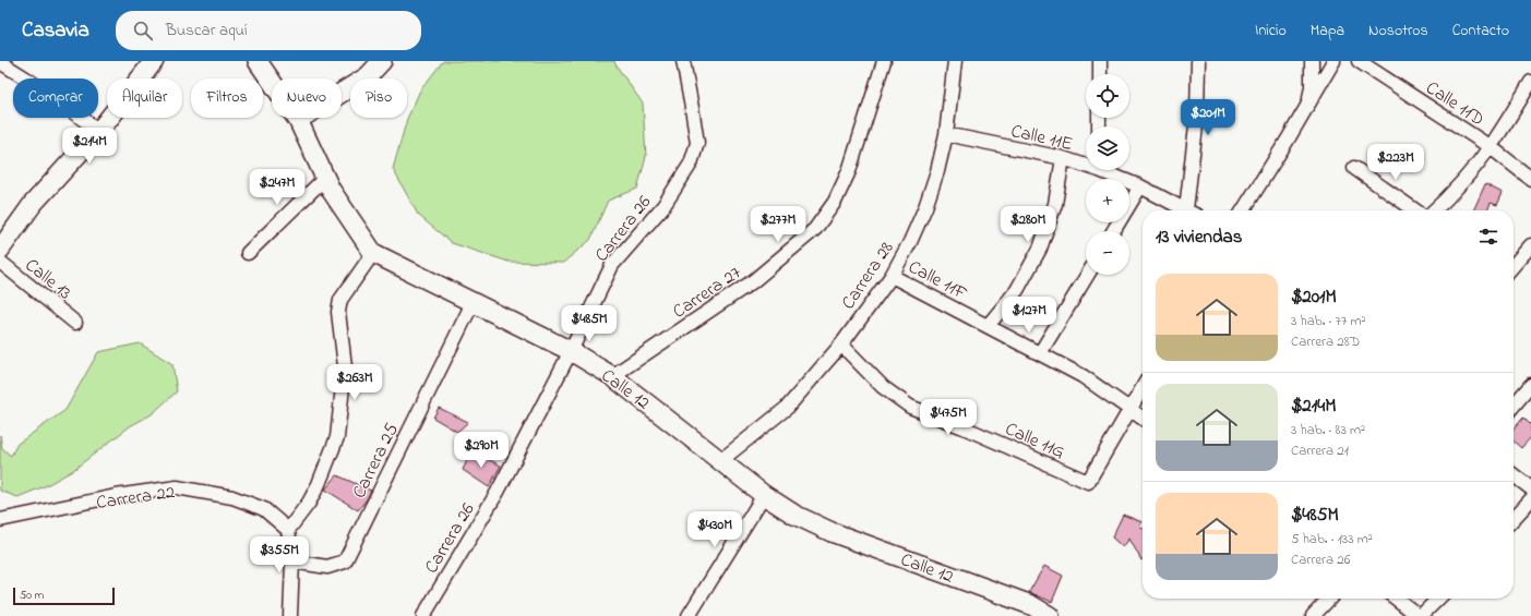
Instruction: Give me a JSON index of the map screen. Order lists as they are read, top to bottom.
{
  "streets": {
    "street": [
      "Calle 11D",
      "Calle 11E",
      "Carrera 26",
      "Carrera 28",
      "Calle 13",
      "Calle 11F",
      "Carrera 27",
      "Calle 12",
      "Calle 11G",
      "Carrera 25",
      "Carrera 22"
    ]
  },
  "crossings": [
    ["Calle 11E", "Carrera 28"],
    ["Carrera 26", "Calle 12"],
    ["Carrera 28", "Calle 11F"],
    ["Carrera 28", "Calle 12"],
    ["Carrera 28", "Calle 11G"],
    ["Calle 11F", "Calle 11G"],
    ["Carrera 27", "Calle 12"],
    ["Calle 12", "Carrera 25"]
  ],
  "scale_bar": "50 m",
  "page": {
    "header": "Casavia",
    "search": "Buscar aquí",
    "nav": [
      "Inicio",
      "Mapa",
      "Nosotros",
      "Contacto"
    ],
    "map_buttons": ["+", "−"],
    "chip": [
      "Comprar",
      "Alquilar",
      "Filtros",
      "Nuevo",
      "Piso"
    ],
    "price": [
      "$201M",
      "$214M",
      "$223M",
      "$247M",
      "$277M",
      "$280M",
      "$127M",
      "$485M",
      "$263M",
      "$475M",
      "$290M",
      "$430M",
      "$355M"
    ],
    "heading": "13 viviendas",
    "list": [
      {
        "name": "$201M",
        "note": "3 hab. · 77 m² · Carrera 28D"
      },
      {
        "name": "$214M",
        "note": "3 hab. · 83 m² · Carrera 21"
      },
      {
        "name": "$485M",
        "note": "5 hab. · 133 m² · Carrera 26"
      }
    ],
    "scale": "50 m"
  }
}
